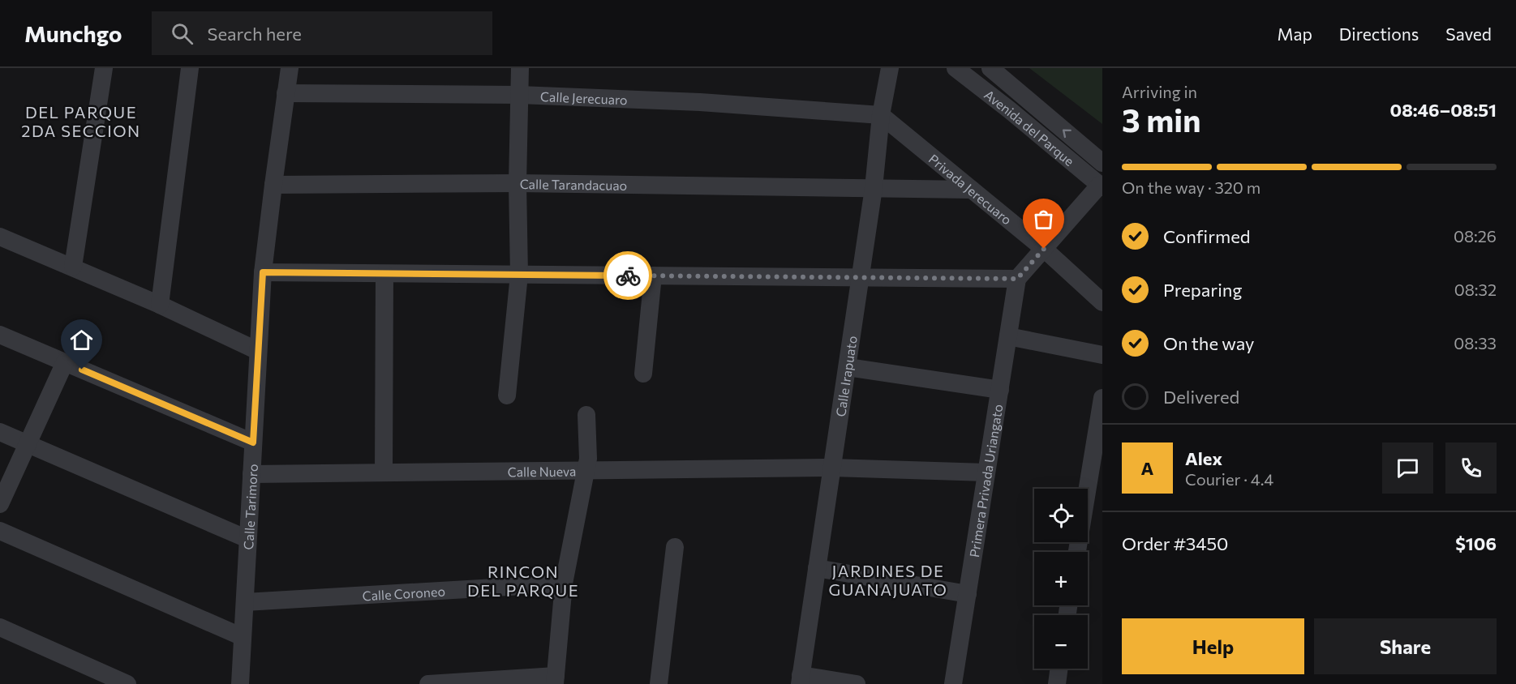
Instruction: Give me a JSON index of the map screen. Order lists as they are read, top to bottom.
{
  "streets": {
    "street": [
      "Calle Jerecuaro",
      "Avenida del Parque",
      "Calle Tarandacuao",
      "Privada Jerecuaro",
      "Calle Irapuato",
      "Calle Nueva",
      "Primera Privada Uriangato",
      "Calle Tarimoro",
      "Calle Coroneo"
    ]
  },
  "crossings": [
    ["Calle Jerecuaro", "Privada Jerecuaro"],
    ["Calle Jerecuaro", "Calle Irapuato"],
    ["Calle Jerecuaro", "Calle Tarimoro"],
    ["Calle Tarandacuao", "Privada Jerecuaro"],
    ["Calle Tarandacuao", "Calle Irapuato"],
    ["Calle Tarandacuao", "Calle Tarimoro"],
    ["Privada Jerecuaro", "Calle Irapuato"],
    ["Calle Irapuato", "Calle Nueva"],
    ["Calle Nueva", "Primera Privada Uriangato"],
    ["Calle Nueva", "Calle Tarimoro"],
    ["Calle Tarimoro", "Calle Coroneo"]
  ],
  "districts": ["DEL PARQUE 2DA SECCION", "JARDINES DE GUANAJUATO", "RINCON DEL PARQUE"],
  "page": {
    "header": "Munchgo",
    "search": "Search here",
    "nav": ["Map", "Directions", "Saved"],
    "heading": ["3 min", "Arriving in", "08:46–08:51"],
    "panel": [
      "Alex",
      "Courier · 4.4",
      "Order #3450",
      "$106"
    ],
    "bar": "On the way · 320 m",
    "list": [
      ["Confirmed", "08:26"],
      ["Preparing", "08:32"],
      ["On the way", "08:33"],
      "Delivered"
    ],
    "round": "A",
    "map_buttons": ["+", "−"],
    "buttons": ["Help", "Share"]
  }
}
